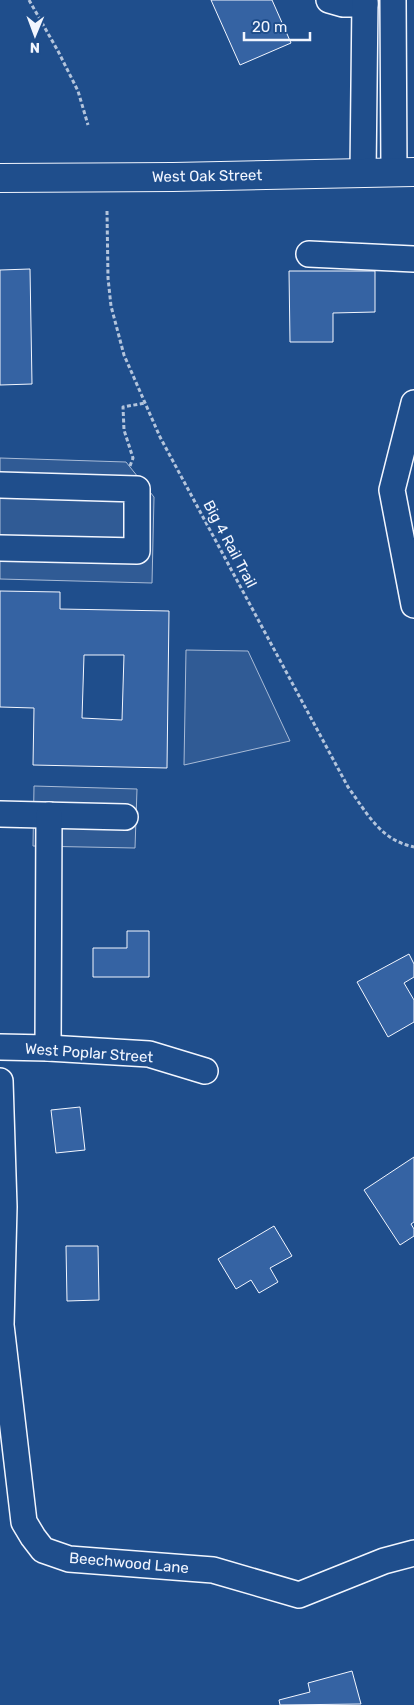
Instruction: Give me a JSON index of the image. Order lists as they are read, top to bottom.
{
  "streets": {
    "main road": ["West Oak Street"],
    "street": ["West Poplar Street", "Beechwood Lane"],
    "path": ["Big 4 Rail Trail"]
  },
  "scale_bar": "20 m",
  "north": "bottom"
}
